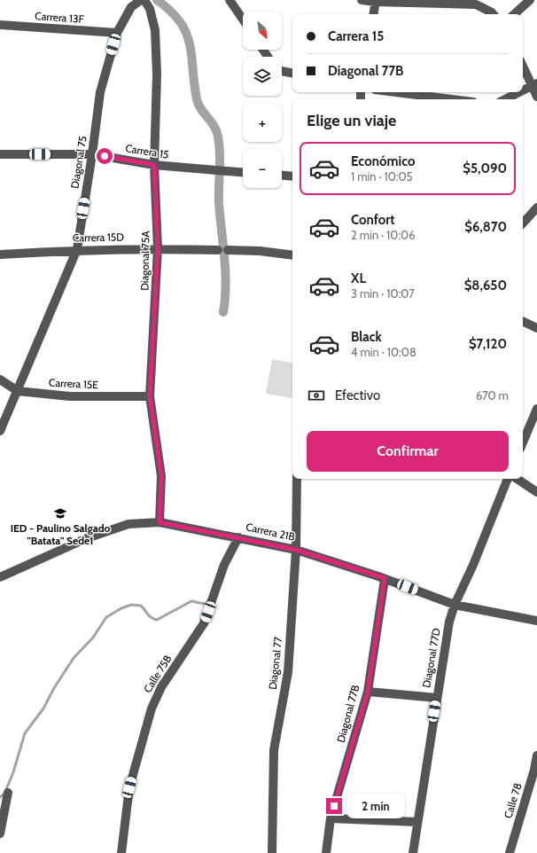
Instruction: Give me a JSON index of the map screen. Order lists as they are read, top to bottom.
{
  "streets": {
    "street": [
      "Carrera 13F",
      "Carrera 15",
      "Diagonal 75",
      "Carrera 15D",
      "Diagonal 75A",
      "Carrera 15E",
      "Carrera 21B",
      "Diagonal 77D",
      "Diagonal 77",
      "Calle 75B",
      "Diagonal 77B",
      "Calle 78"
    ]
  },
  "crossings": [
    ["Carrera 13F", "Diagonal 75"],
    ["Carrera 15", "Diagonal 75"],
    ["Carrera 15", "Diagonal 75A"],
    ["Diagonal 75", "Carrera 15D"],
    ["Diagonal 75", "Diagonal 75A"],
    ["Diagonal 75", "Carrera 15E"],
    ["Carrera 15D", "Diagonal 75A"],
    ["Diagonal 75A", "Carrera 15E"],
    ["Diagonal 75A", "Carrera 21B"],
    ["Carrera 21B", "Diagonal 77D"],
    ["Carrera 21B", "Diagonal 77"],
    ["Carrera 21B", "Calle 75B"],
    ["Carrera 21B", "Diagonal 77B"]
  ],
  "places": {
    "school or university": ["IED - Paulino Salgado \"Batata'' Sede1"]
  },
  "north": "bottom right",
  "page": {
    "map_buttons": ["+", "−"],
    "banner": ["Carrera 15", "Diagonal 77B"],
    "heading": "Elige un viaje",
    "list": [
      {
        "name": "Económico",
        "note": "1 min · 10:05",
        "value": "$5,090"
      },
      {
        "name": "Confort",
        "note": "2 min · 10:06",
        "value": "$6,870"
      },
      {
        "name": "XL",
        "note": "3 min · 10:07",
        "value": "$8,650"
      },
      {
        "name": "Black",
        "note": "4 min · 10:08",
        "value": "$7,120"
      }
    ],
    "pay": ["Efectivo", "670 m"],
    "buttons": "Confirmar",
    "bubble": "2 min"
  }
}
